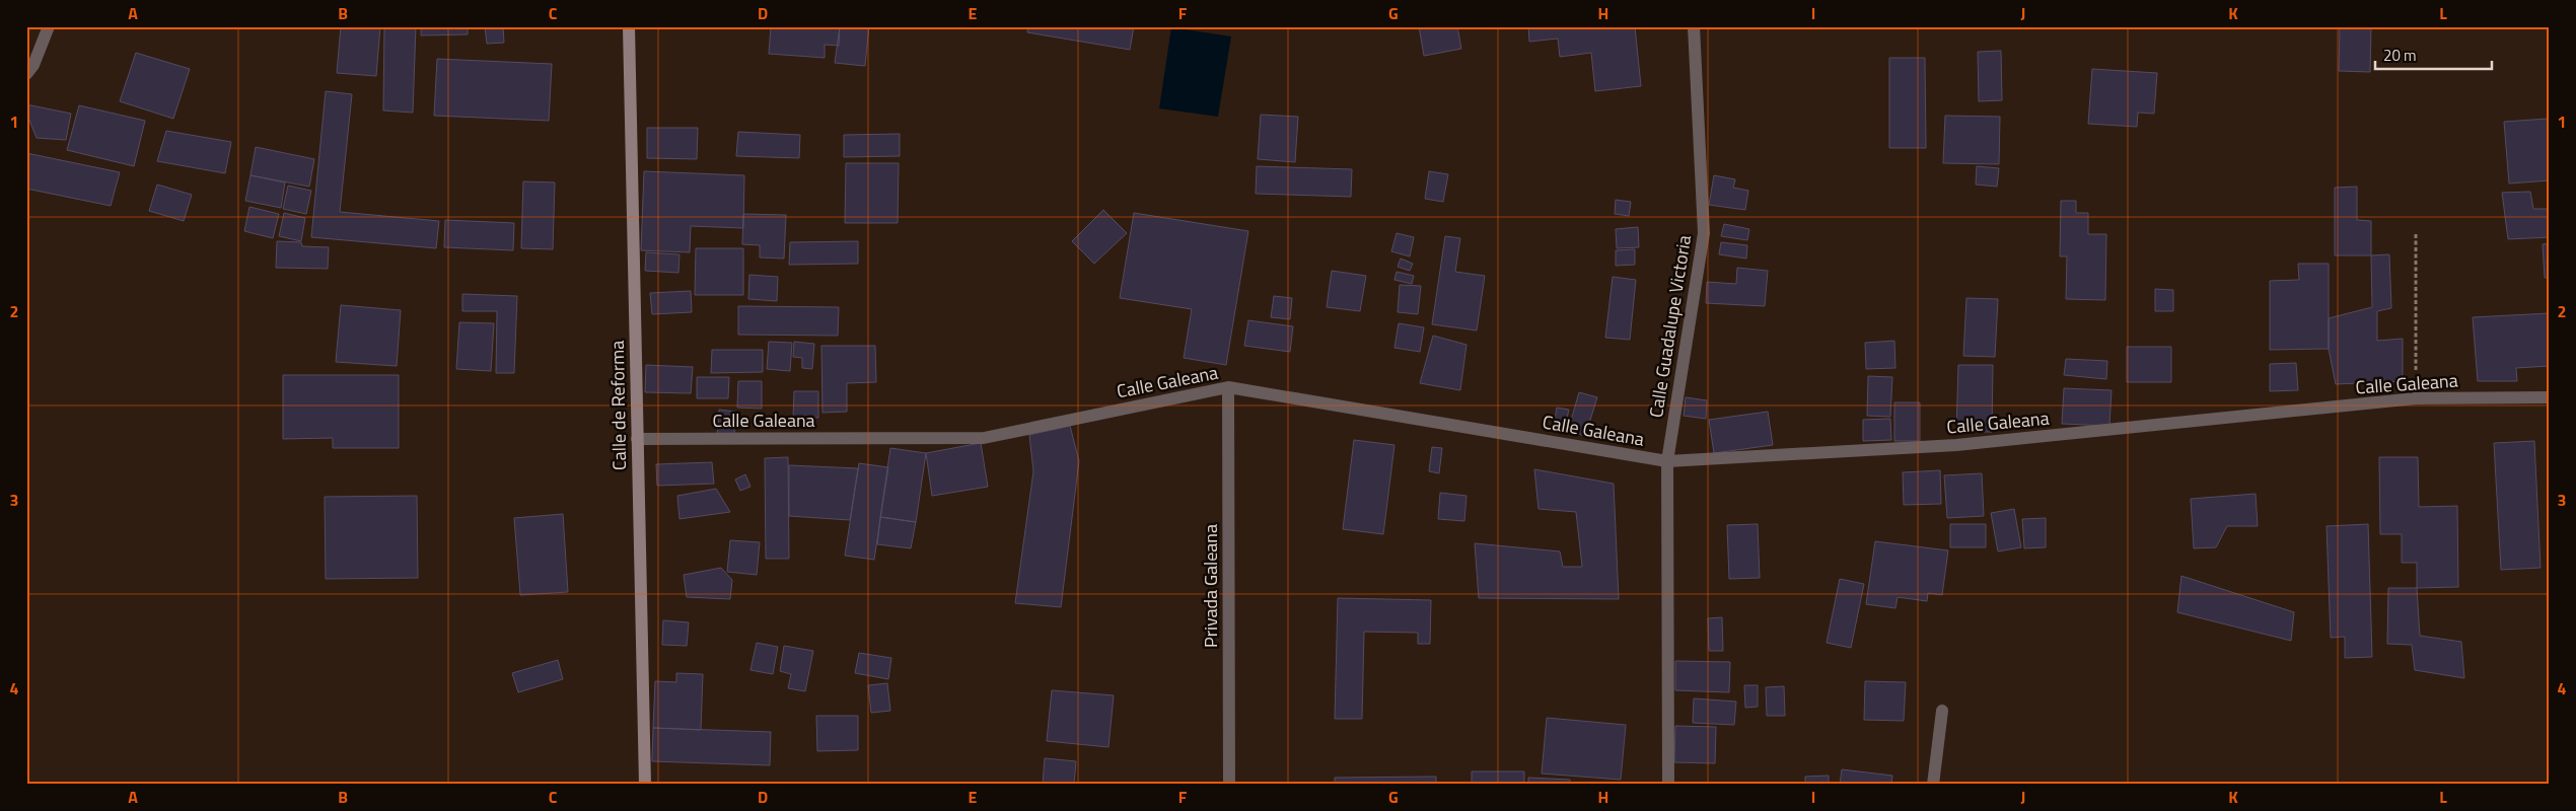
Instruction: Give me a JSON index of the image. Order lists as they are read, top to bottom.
{
  "streets": {
    "main road": ["Calle de Reforma"],
    "street": ["Calle Guadalupe Victoria", "Calle Galeana", "Privada Galeana"]
  },
  "crossings": [
    ["Calle Guadalupe Victoria", "Calle Galeana"],
    ["Calle Galeana", "Calle de Reforma"],
    ["Calle Galeana", "Privada Galeana"]
  ],
  "scale_bar": "20 m",
  "grid": {
    "columns": [
      "A",
      "B",
      "C",
      "D",
      "E",
      "F",
      "G",
      "H",
      "I",
      "J",
      "K",
      "L"
    ],
    "rows": [
      "1",
      "2",
      "3",
      "4"
    ]
  }
}
